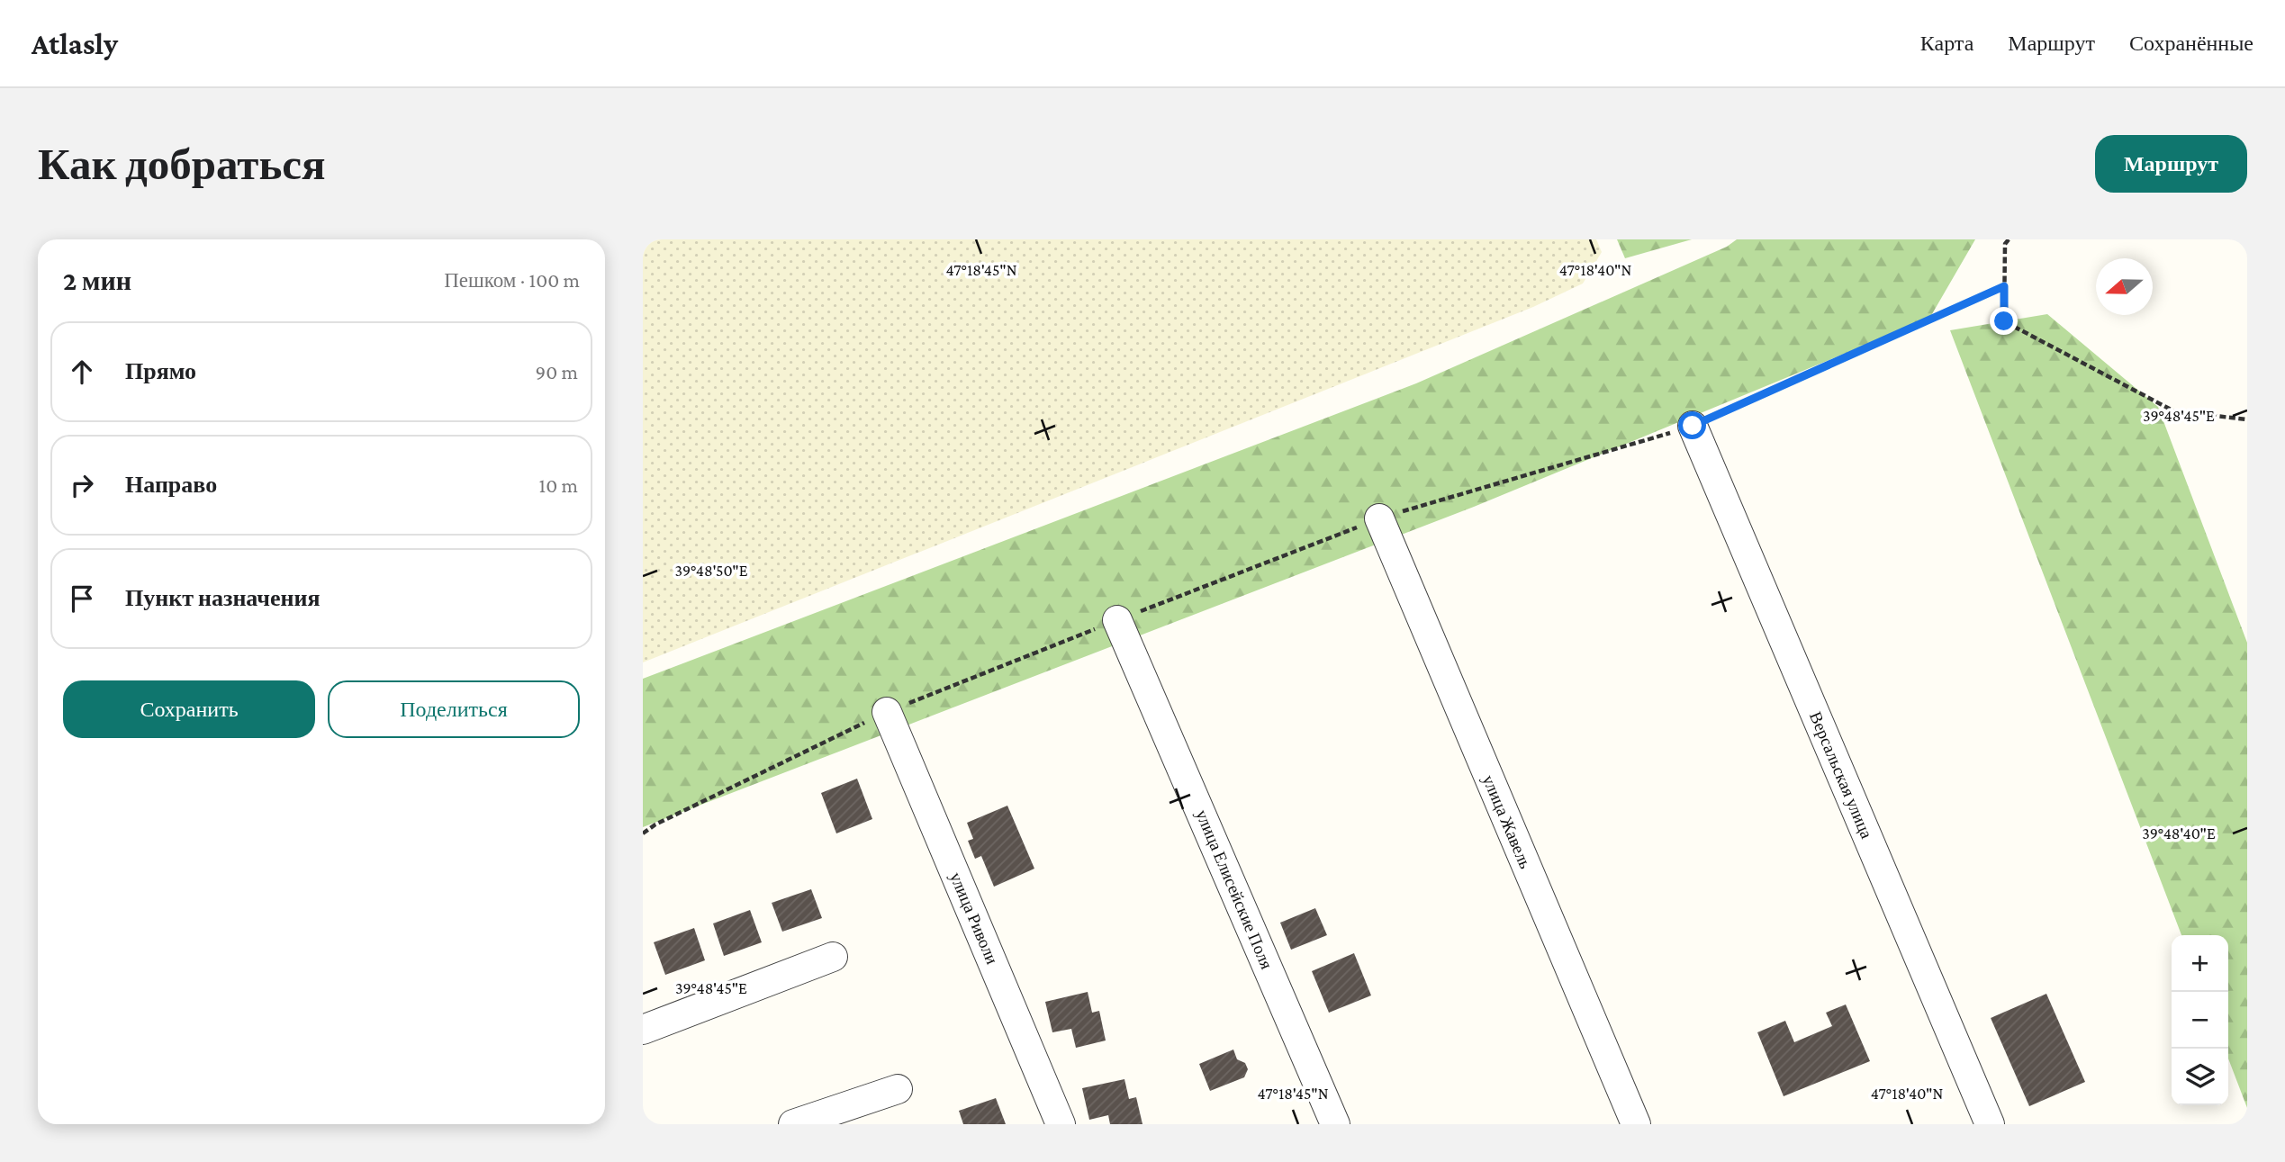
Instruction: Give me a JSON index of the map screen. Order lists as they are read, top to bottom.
{
  "streets": {
    "street": [
      "Версальская улица",
      "улица Жавель",
      "улица Елисейские Поля",
      "улица Риволи"
    ]
  },
  "north": "left",
  "page": {
    "header": "Atlasly",
    "nav": ["Карта", "Маршрут", "Сохранённые"],
    "buttons": [
      "Маршрут",
      ["Сохранить", "Поделиться"]
    ],
    "title": "Как добраться",
    "heading": ["2 мин", "Пешком · 100 m"],
    "list": [
      ["Прямо", "90 m"],
      ["Направо", "10 m"],
      "Пункт назначения"
    ],
    "map_buttons": ["+", "−"]
  },
  "coordinates": [
    "47°18'45\"N",
    "47°18'40\"N",
    "39°48'45\"E",
    "39°48'50\"E",
    "39°48'40\"E"
  ]
}
